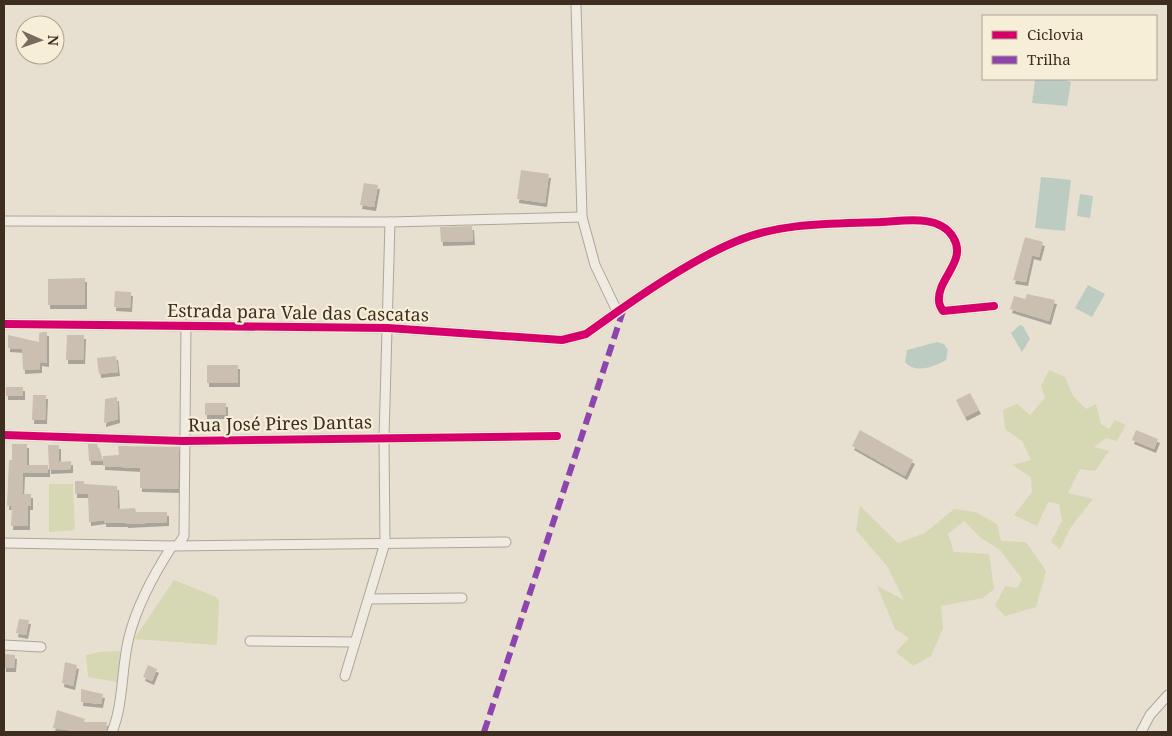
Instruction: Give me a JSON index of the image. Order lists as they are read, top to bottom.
{
  "streets": {
    "street": ["Estrada para Vale das Cascatas", "Rua José Pires Dantas"]
  },
  "legend": ["Ciclovia", "Trilha"],
  "north": "right"
}
